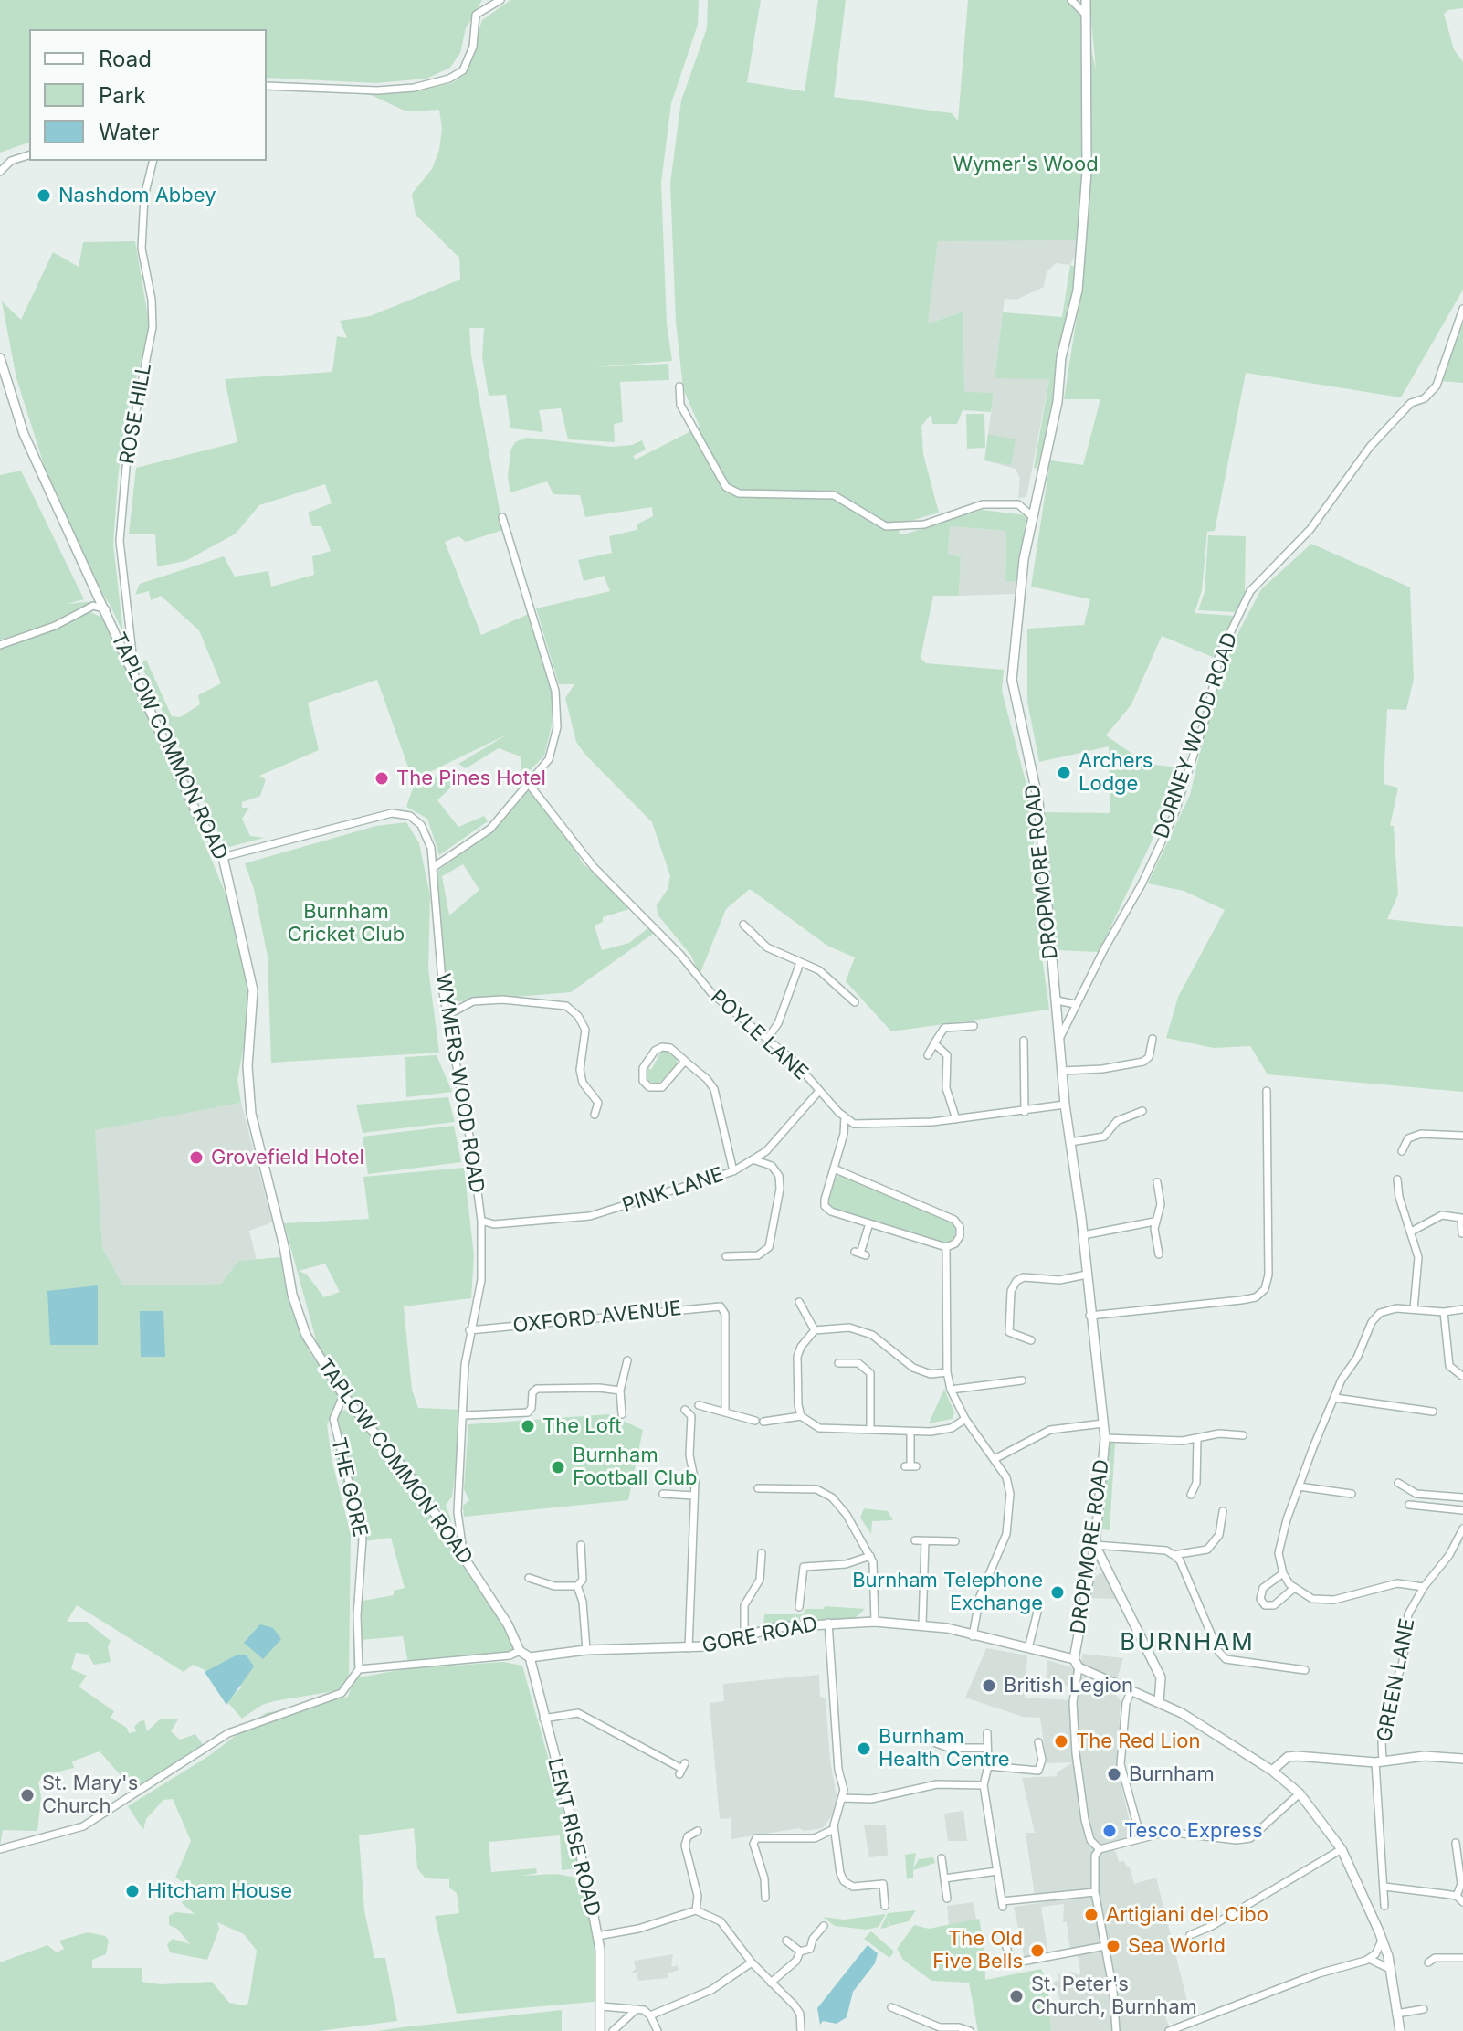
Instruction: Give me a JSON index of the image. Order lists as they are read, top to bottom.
{
  "streets": {
    "street": [
      "ROSE HILL",
      "DORNEY WOOD ROAD",
      "TAPLOW COMMON ROAD",
      "DROPMORE ROAD",
      "POYLE LANE",
      "WYMERS WOOD ROAD",
      "PINK LANE",
      "OXFORD AVENUE",
      "THE GORE",
      "GORE ROAD",
      "GREEN LANE",
      "LENT RISE ROAD"
    ]
  },
  "crossings": [
    ["ROSE HILL", "TAPLOW COMMON ROAD"],
    ["DORNEY WOOD ROAD", "DROPMORE ROAD"],
    ["TAPLOW COMMON ROAD", "WYMERS WOOD ROAD"],
    ["TAPLOW COMMON ROAD", "THE GORE"],
    ["DROPMORE ROAD", "GORE ROAD"],
    ["POYLE LANE", "PINK LANE"],
    ["WYMERS WOOD ROAD", "PINK LANE"],
    ["WYMERS WOOD ROAD", "OXFORD AVENUE"],
    ["GORE ROAD", "LENT RISE ROAD"]
  ],
  "districts": ["BURNHAM"],
  "parks": ["Wymer's Wood", "Burnham Cricket Club"],
  "places": [
    "Nashdom Abbey",
    "Archers Lodge",
    "The Pines Hotel",
    "Grovefield Hotel",
    "The Loft",
    "Burnham Football Club",
    "Burnham Telephone Exchange",
    "British Legion",
    "The Red Lion",
    "Burnham Health Centre",
    "Burnham",
    "St. Mary's Church",
    "Tesco Express",
    "Hitcham House",
    "Artigiani del Cibo",
    "Sea World",
    "The Old Five Bells",
    "St. Peter's Church, Burnham"
  ],
  "legend": ["Road", "Park", "Water"]
}
